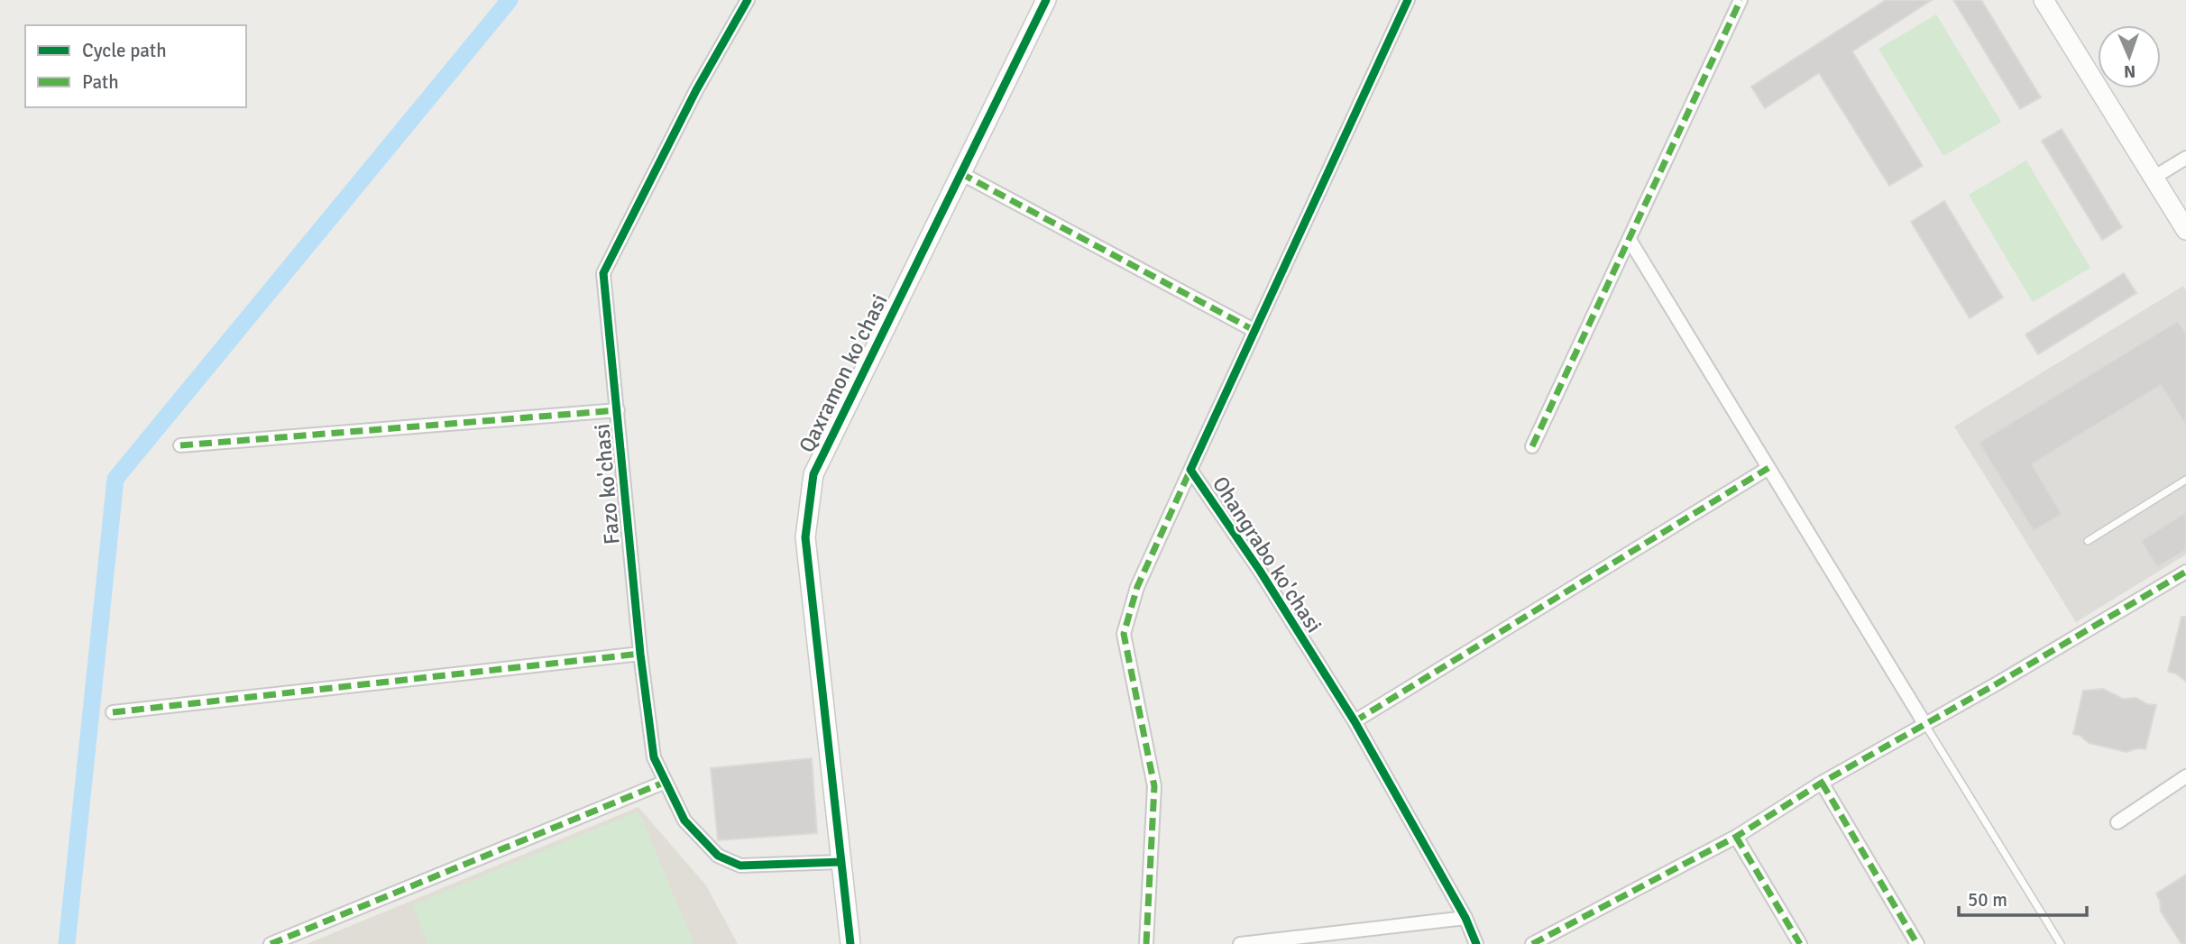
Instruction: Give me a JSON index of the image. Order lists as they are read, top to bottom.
{
  "streets": {
    "street": ["Qaxramon ko'chasi", "Fazo ko'chasi", "Ohangrabo ko'chasi"]
  },
  "crossings": [
    ["Qaxramon ko'chasi", "Fazo ko'chasi"]
  ],
  "legend": ["Cycle path", "Path"],
  "scale_bar": "50 m",
  "north": "bottom"
}
